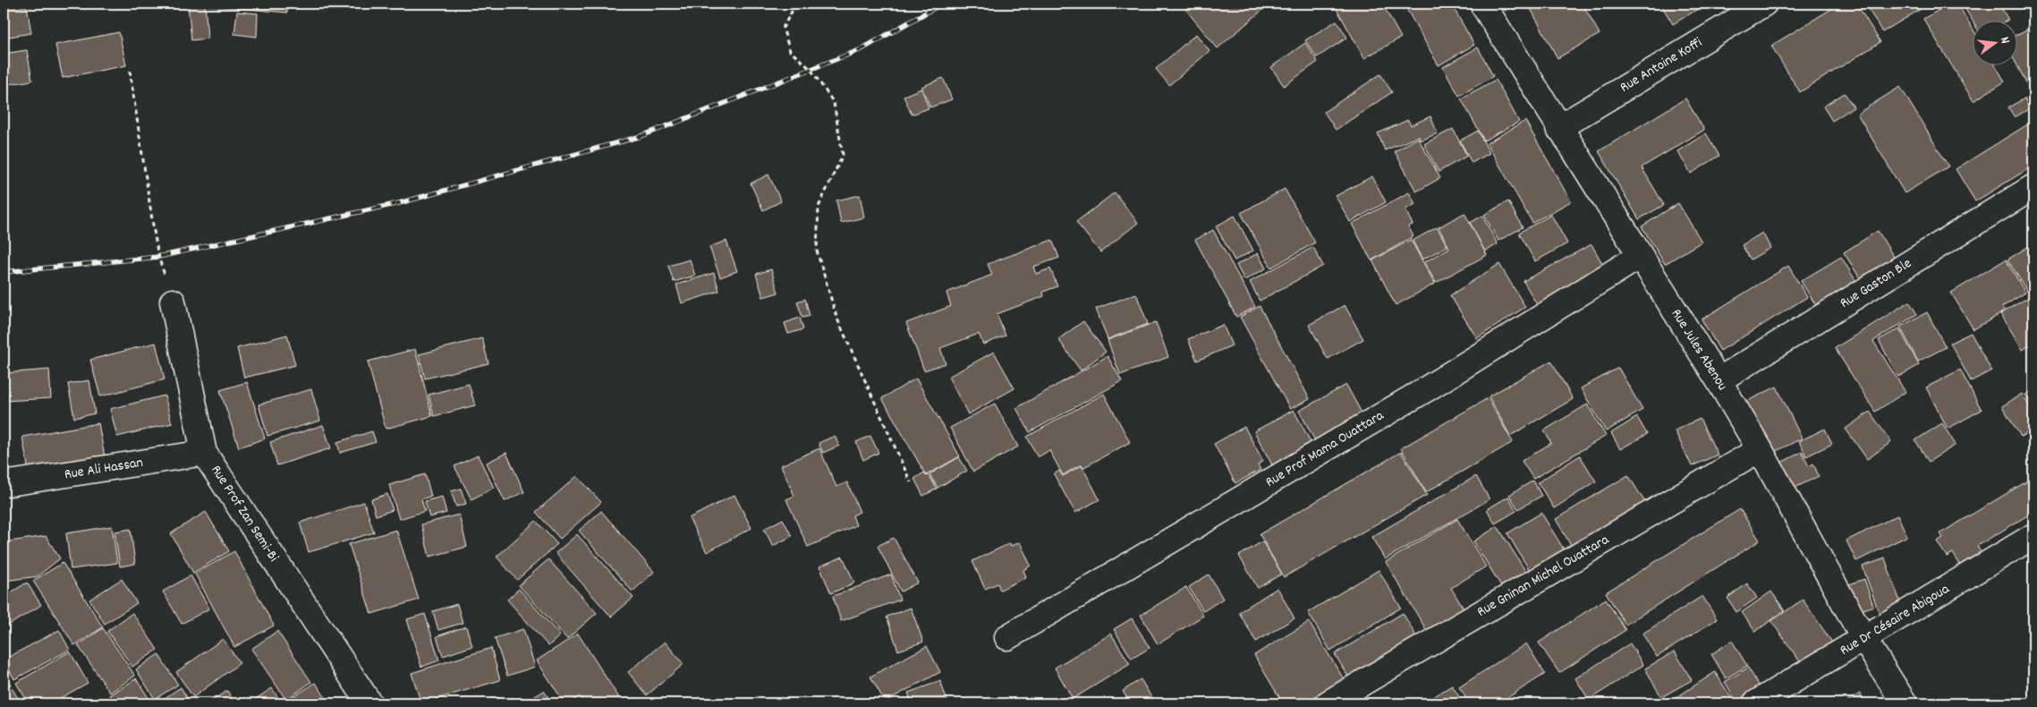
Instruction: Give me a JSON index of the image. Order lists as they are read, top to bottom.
{
  "streets": {
    "street": [
      "Rue Antoine Koffi",
      "Rue Gaston Ble",
      "Rue Jules Abenou",
      "Rue Prof Mama Ouattara",
      "Rue Ali Hassan",
      "Rue Prof Zan Semi-Bi",
      "Rue Gninan Michel Ouattara",
      "Rue Dr Césaire Abigoua"
    ]
  },
  "crossings": [
    ["Rue Antoine Koffi", "Rue Jules Abenou"],
    ["Rue Gaston Ble", "Rue Jules Abenou"],
    ["Rue Jules Abenou", "Rue Prof Mama Ouattara"],
    ["Rue Jules Abenou", "Rue Gninan Michel Ouattara"],
    ["Rue Jules Abenou", "Rue Dr Césaire Abigoua"],
    ["Rue Ali Hassan", "Rue Prof Zan Semi-Bi"]
  ],
  "north": "right"
}
